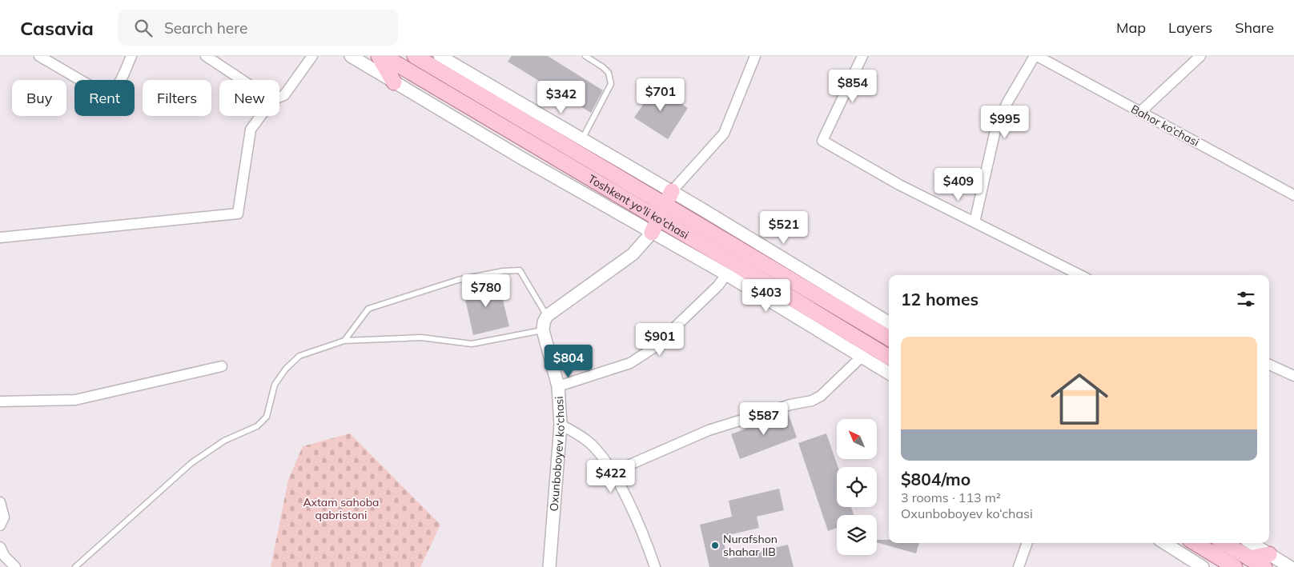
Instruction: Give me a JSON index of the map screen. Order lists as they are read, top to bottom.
{
  "streets": {
    "main road": ["Toshkent yo'li ko'chasi"],
    "street": ["Bahor ko‘chasi", "Oxunboboyev ko‘chasi"]
  },
  "parks": ["Axtam sahoba qabristoni"],
  "places": ["Nurafshon shahar IIB"],
  "north": "top left",
  "page": {
    "header": "Casavia",
    "search": "Search here",
    "nav": ["Map", "Layers", "Share"],
    "price": [
      "$854",
      "$701",
      "$342",
      "$995",
      "$409",
      "$521",
      "$780",
      "$403",
      "$901",
      "$804",
      "$587",
      "$422"
    ],
    "chip": [
      "Buy",
      "Rent",
      "Filters",
      "New"
    ],
    "heading": "12 homes",
    "list": [
      {
        "name": "$804/mo",
        "note": "3 rooms · 113 m² · Oxunboboyev ko‘chasi"
      }
    ]
  }
}
